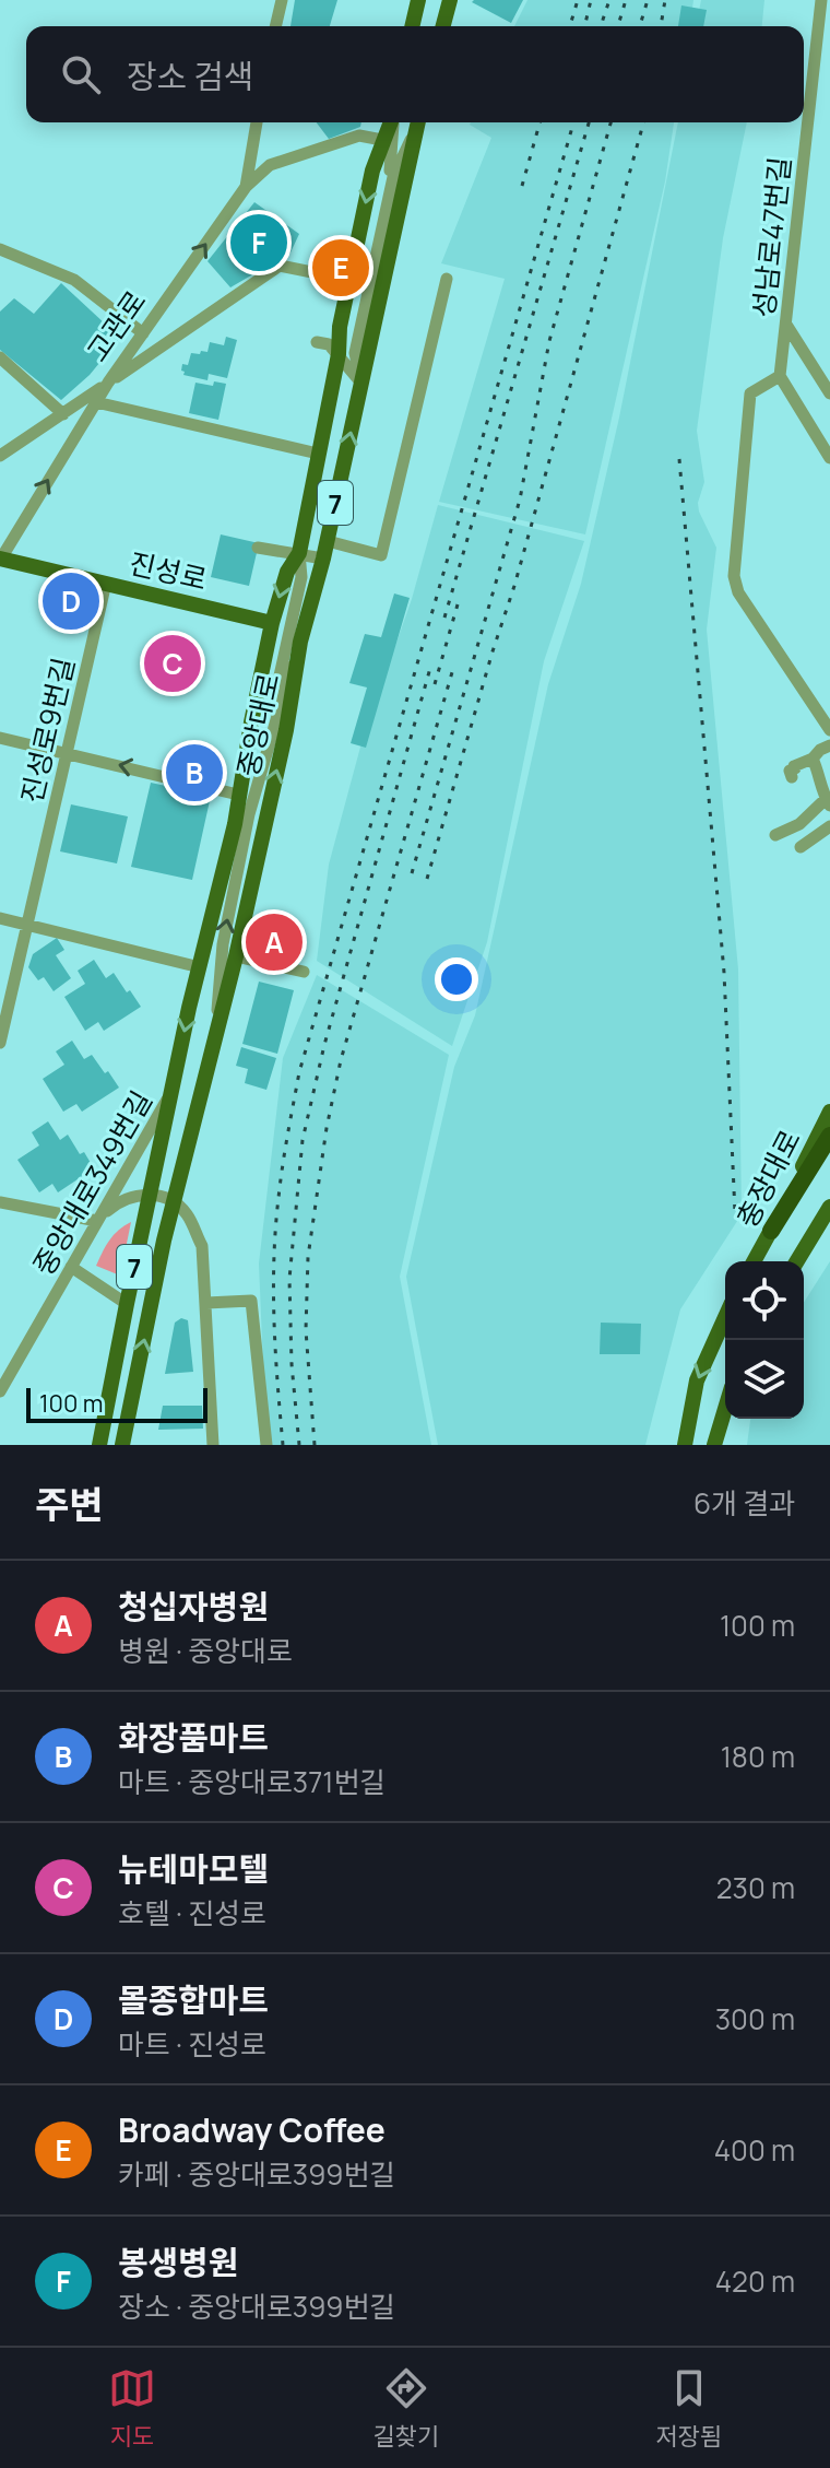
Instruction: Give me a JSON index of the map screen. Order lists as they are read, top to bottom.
{
  "streets": {
    "main road": [
      "7",
      "진성로",
      "중앙대로",
      "충장대로"
    ],
    "street": [
      "성남로47번길",
      "고관로",
      "진성로9번길",
      "중앙대로349번길"
    ]
  },
  "crossings": [
    ["고관로", "진성로"],
    ["진성로", "중앙대로"],
    ["진성로", "진성로9번길"],
    ["중앙대로", "중앙대로349번길"]
  ],
  "one_way": ["고관로"],
  "scale_bar": "100 m",
  "page": {
    "search": "장소 검색",
    "pins": [
      "F",
      "E",
      "D",
      "C",
      "B",
      "A"
    ],
    "scale": "100 m",
    "heading": ["주변", "6개 결과"],
    "list": [
      {
        "mark": "A",
        "name": "청십자병원",
        "note": "병원 · 중앙대로",
        "value": "100 m"
      },
      {
        "mark": "B",
        "name": "화장품마트",
        "note": "마트 · 중앙대로371번길",
        "value": "180 m"
      },
      {
        "mark": "C",
        "name": "뉴테마모텔",
        "note": "호텔 · 진성로",
        "value": "230 m"
      },
      {
        "mark": "D",
        "name": "몰종합마트",
        "note": "마트 · 진성로",
        "value": "300 m"
      },
      {
        "mark": "E",
        "name": "Broadway Coffee",
        "note": "카페 · 중앙대로399번길",
        "value": "400 m"
      },
      {
        "mark": "F",
        "name": "봉생병원",
        "note": "장소 · 중앙대로399번길",
        "value": "420 m"
      }
    ],
    "nav": ["지도", "길찾기", "저장됨"]
  }
}
